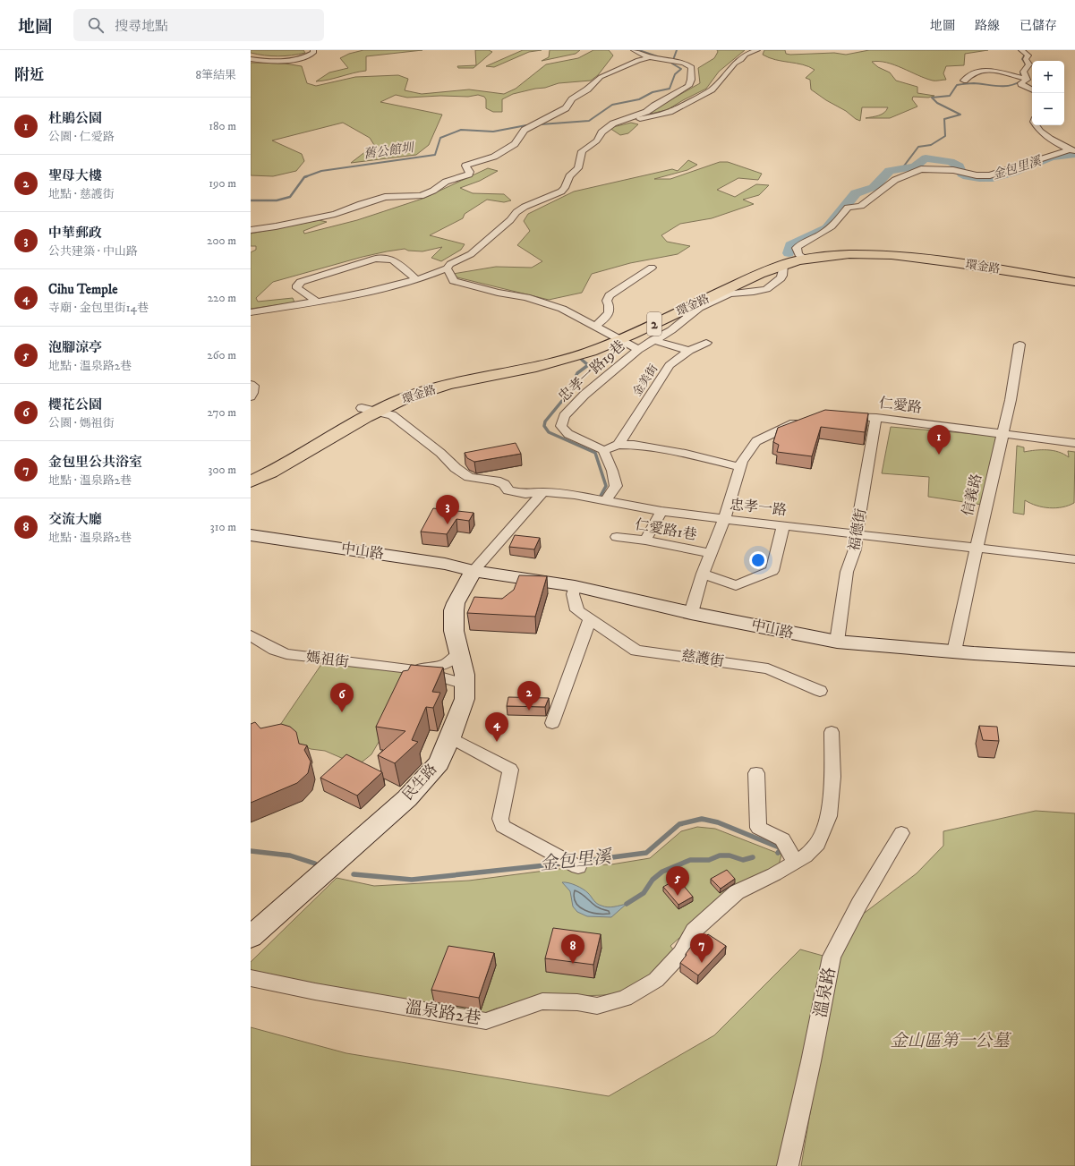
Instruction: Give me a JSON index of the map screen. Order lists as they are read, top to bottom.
{
  "streets": {
    "main road": ["環金路", "2"],
    "street": [
      "忠孝一路19巷",
      "金美街",
      "仁愛路",
      "信義路",
      "忠孝一路",
      "仁愛路1巷",
      "福德街",
      "中山路",
      "慈護街",
      "媽祖街",
      "民生路",
      "溫泉路",
      "溫泉路2巷"
    ]
  },
  "crossings": [
    ["環金路", "忠孝一路19巷"],
    ["環金路", "忠孝一路"],
    ["仁愛路", "信義路"],
    ["仁愛路", "福德街"],
    ["信義路", "忠孝一路"],
    ["信義路", "中山路"],
    ["忠孝一路", "福德街"],
    ["福德街", "中山路"],
    ["中山路", "慈護街"],
    ["中山路", "民生路"],
    ["媽祖街", "民生路"]
  ],
  "water": ["舊公館圳", "金包里溪"],
  "parks": ["金山區第一公墓"],
  "page": {
    "header": "地圖",
    "search": "搜尋地點",
    "nav": ["地圖", "路線", "已儲存"],
    "heading": ["附近", "8筆結果"],
    "map_buttons": ["+", "−"],
    "list": [
      {
        "mark": "1",
        "name": "杜鵑公園",
        "note": "公園 · 仁愛路",
        "value": "180 m"
      },
      {
        "mark": "2",
        "name": "聖母大樓",
        "note": "地點 · 慈護街",
        "value": "190 m"
      },
      {
        "mark": "3",
        "name": "中華郵政",
        "note": "公共建築 · 中山路",
        "value": "200 m"
      },
      {
        "mark": "4",
        "name": "Cihu Temple",
        "note": "寺廟 · 金包里街14巷",
        "value": "220 m"
      },
      {
        "mark": "5",
        "name": "泡腳涼亭",
        "note": "地點 · 溫泉路2巷",
        "value": "260 m"
      },
      {
        "mark": "6",
        "name": "櫻花公園",
        "note": "公園 · 媽祖街",
        "value": "270 m"
      },
      {
        "mark": "7",
        "name": "金包里公共浴室",
        "note": "地點 · 溫泉路2巷",
        "value": "300 m"
      },
      {
        "mark": "8",
        "name": "交流大廳",
        "note": "地點 · 溫泉路2巷",
        "value": "310 m"
      }
    ],
    "pins": [
      "1",
      "3",
      "2",
      "6",
      "4",
      "5",
      "7",
      "8"
    ]
  }
}
